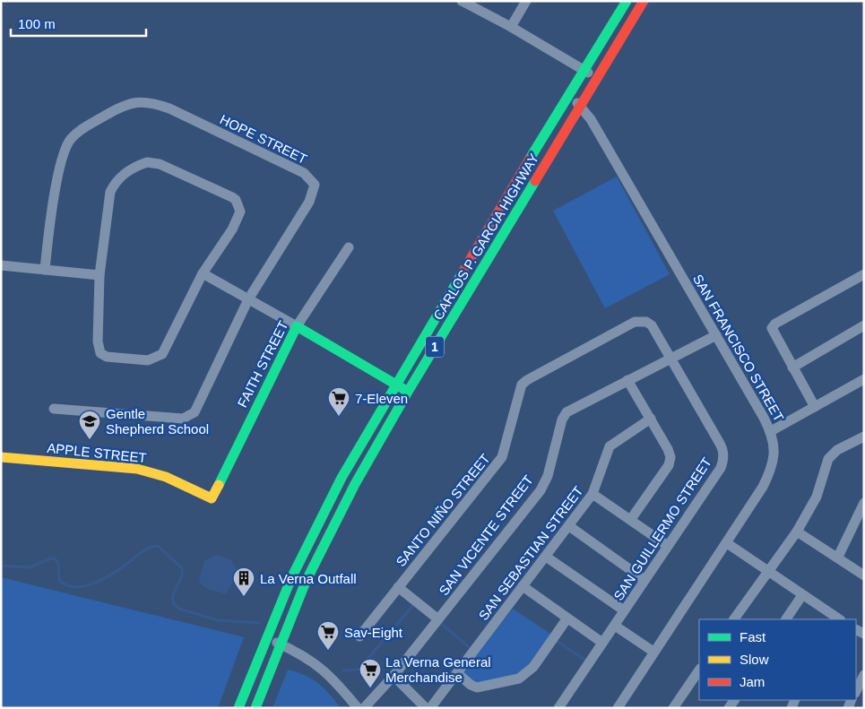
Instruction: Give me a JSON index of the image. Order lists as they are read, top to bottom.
{
  "streets": {
    "main road": [
      "CARLOS P. GARCIA HIGHWAY",
      "1",
      "FAITH STREET",
      "APPLE STREET"
    ],
    "street": [
      "HOPE STREET",
      "SAN FRANCISCO STREET",
      "SANTO NIÑO STREET",
      "SAN GUILLERMO STREET",
      "SAN VICENTE STREET",
      "SAN SEBASTIAN STREET"
    ]
  },
  "crossings": [
    ["CARLOS P. GARCIA HIGHWAY", "SAN FRANCISCO STREET"],
    ["SAN FRANCISCO STREET", "SAN VICENTE STREET"],
    ["FAITH STREET", "APPLE STREET"],
    ["SANTO NIÑO STREET", "SAN GUILLERMO STREET"],
    ["SANTO NIÑO STREET", "SAN VICENTE STREET"],
    ["SAN GUILLERMO STREET", "SAN VICENTE STREET"]
  ],
  "places": {
    "supermarket": ["7-Eleven", "Sav-Eight", "La Verna General Merchandise"],
    "school or university": ["Gentle Shepherd School"],
    "building": ["La Verna Outfall"]
  },
  "legend": ["Fast", "Slow", "Jam"],
  "scale_bar": "100 m"
}
